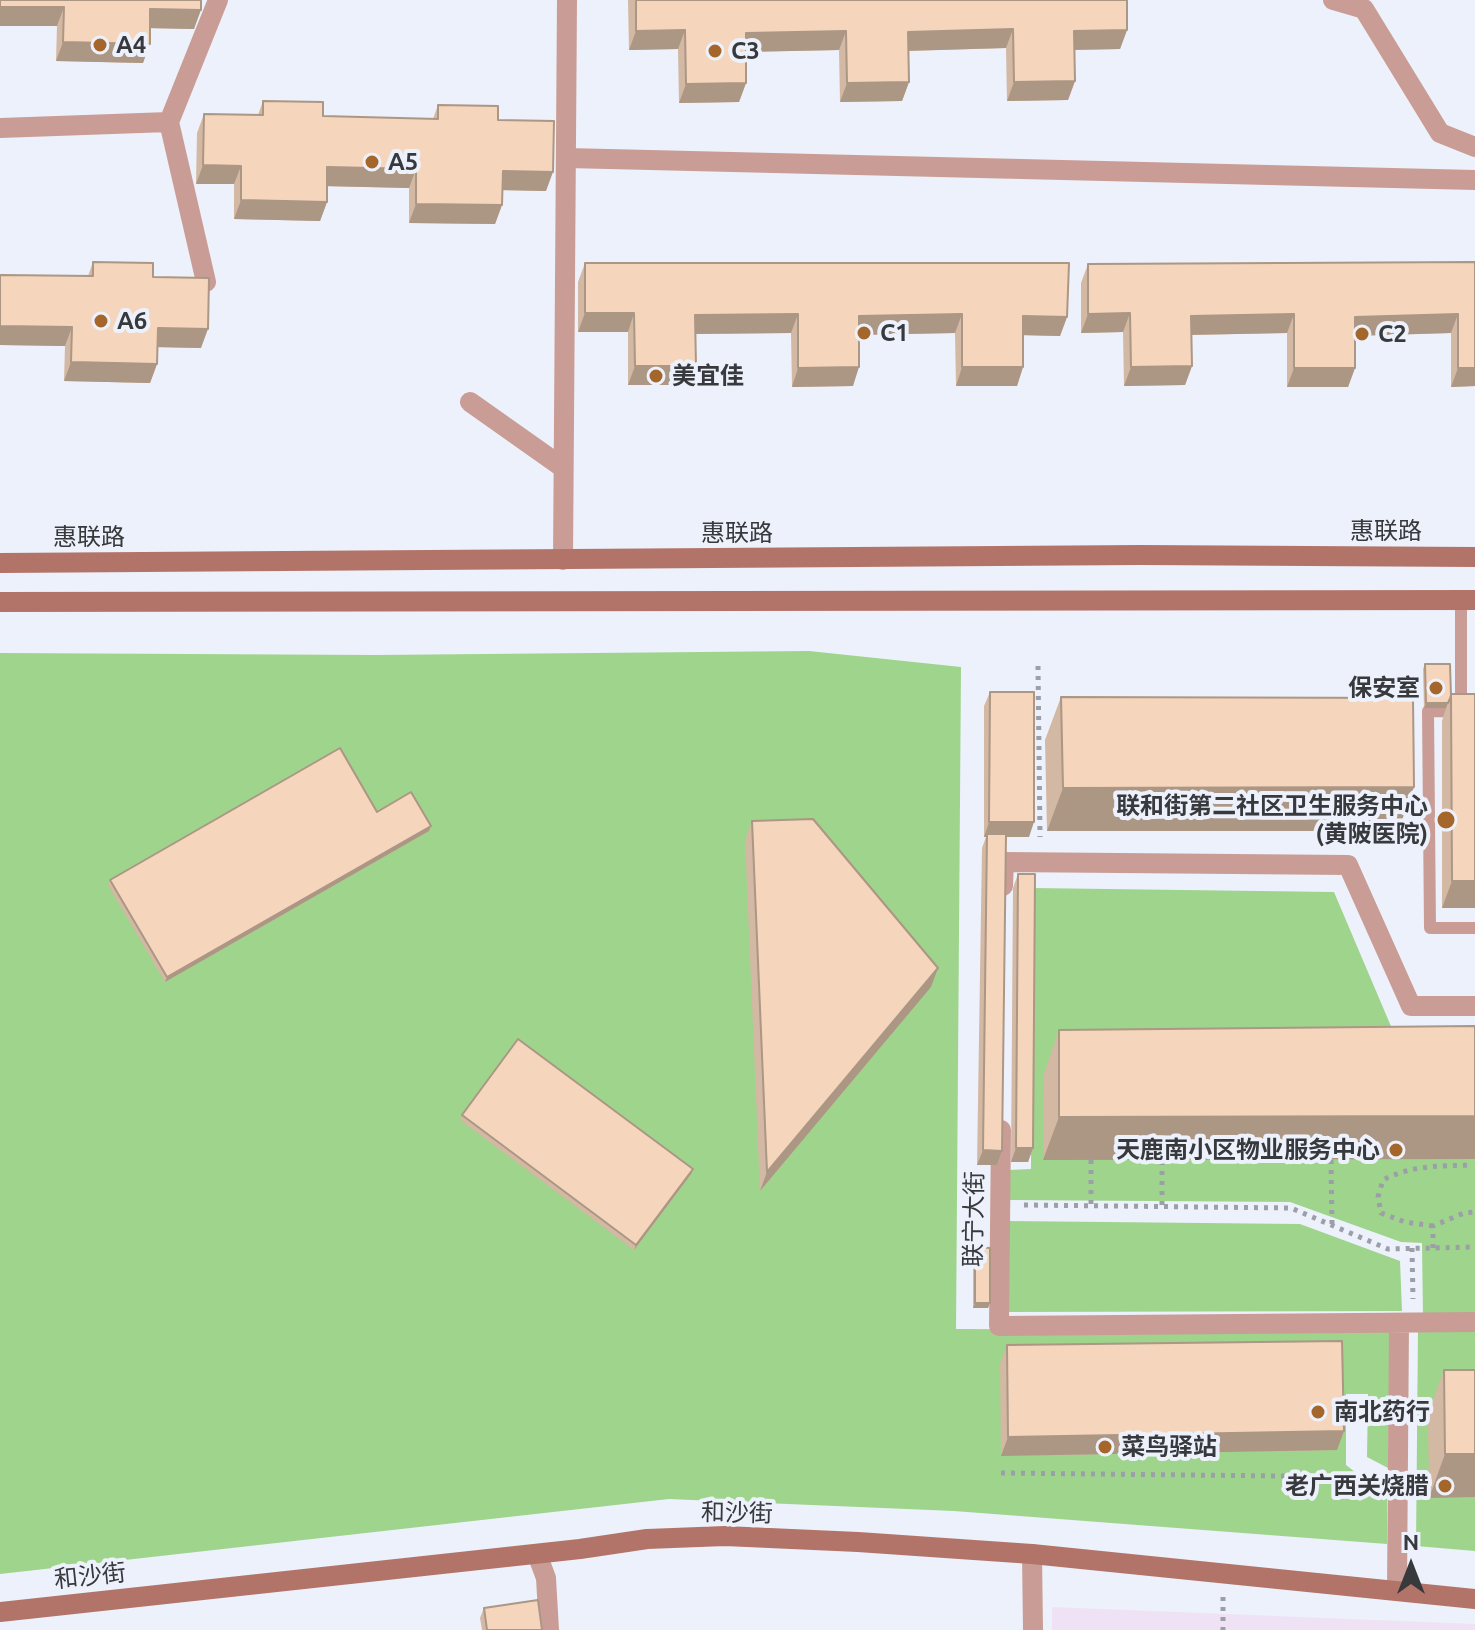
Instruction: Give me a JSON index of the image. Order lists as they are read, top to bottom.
{
  "streets": {
    "street": ["惠联路", "联宁大街", "和沙街"]
  },
  "places": [
    "A4",
    "C3",
    "A5",
    "A6",
    "C1",
    "C2",
    "美宜佳",
    "保安室",
    "联和街第二社区卫生服务中心 (黄陂医院)",
    "天鹿南小区物业服务中心",
    "南北药行",
    "菜鸟驿站",
    "老广西关烧腊"
  ],
  "north": "top"
}
